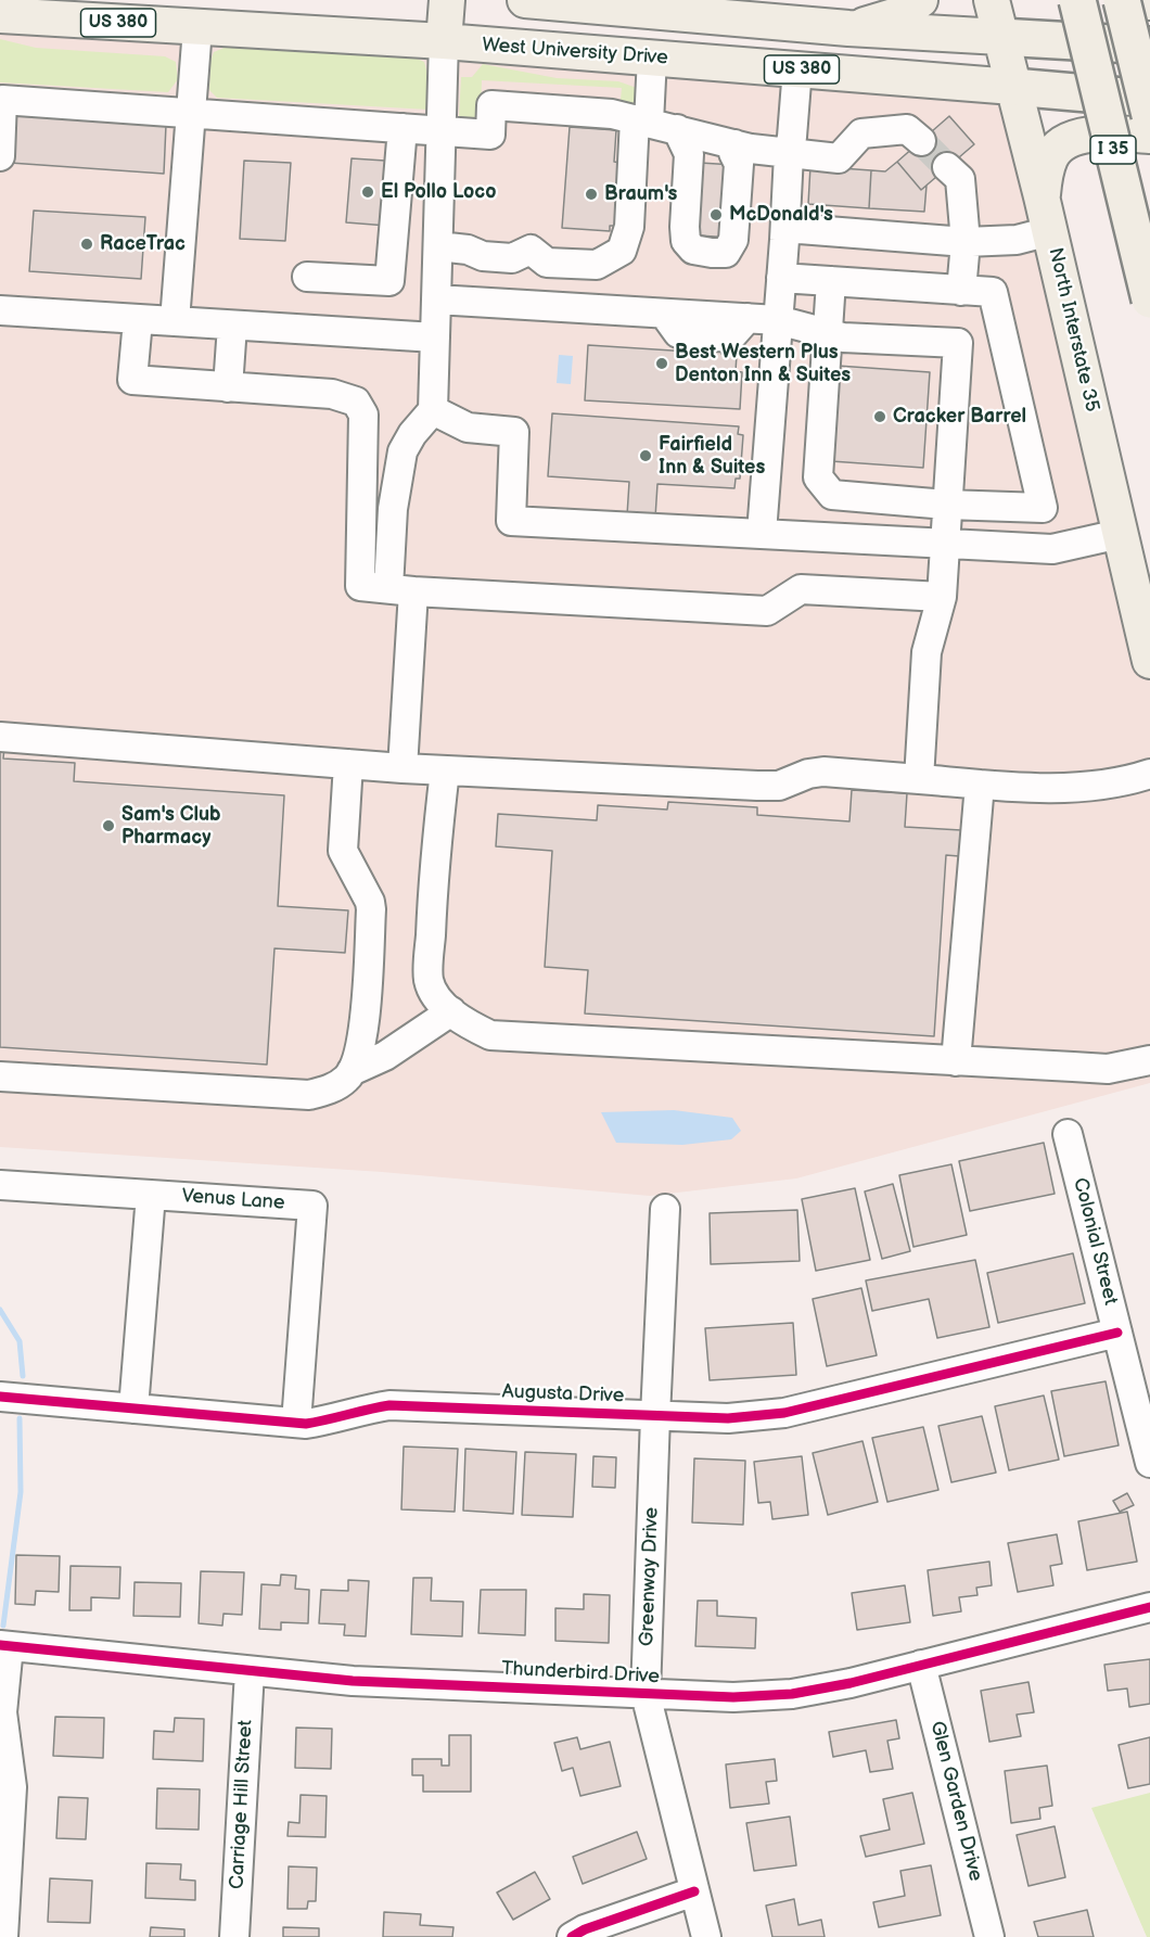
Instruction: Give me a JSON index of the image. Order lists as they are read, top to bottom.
{
  "streets": {
    "highway": ["US 380", "West University Drive", "I 35"],
    "main road": ["North Interstate 35"],
    "street": [
      "Venus Lane",
      "Colonial Street",
      "Augusta Drive",
      "Greenway Drive",
      "Thunderbird Drive",
      "Glen Garden Drive",
      "Carriage Hill Street"
    ]
  },
  "crossings": [
    ["US 380", "North Interstate 35"],
    ["West University Drive", "North Interstate 35"],
    ["Venus Lane", "Augusta Drive"],
    ["Colonial Street", "Augusta Drive"],
    ["Augusta Drive", "Greenway Drive"],
    ["Greenway Drive", "Thunderbird Drive"],
    ["Thunderbird Drive", "Glen Garden Drive"],
    ["Thunderbird Drive", "Carriage Hill Street"]
  ],
  "places": [
    "El Pollo Loco",
    "Braum's",
    "McDonald's",
    "RaceTrac",
    "Best Western Plus Denton Inn & Suites",
    "Cracker Barrel",
    "Fairfield Inn & Suites",
    "Sam's Club Pharmacy"
  ]
}
